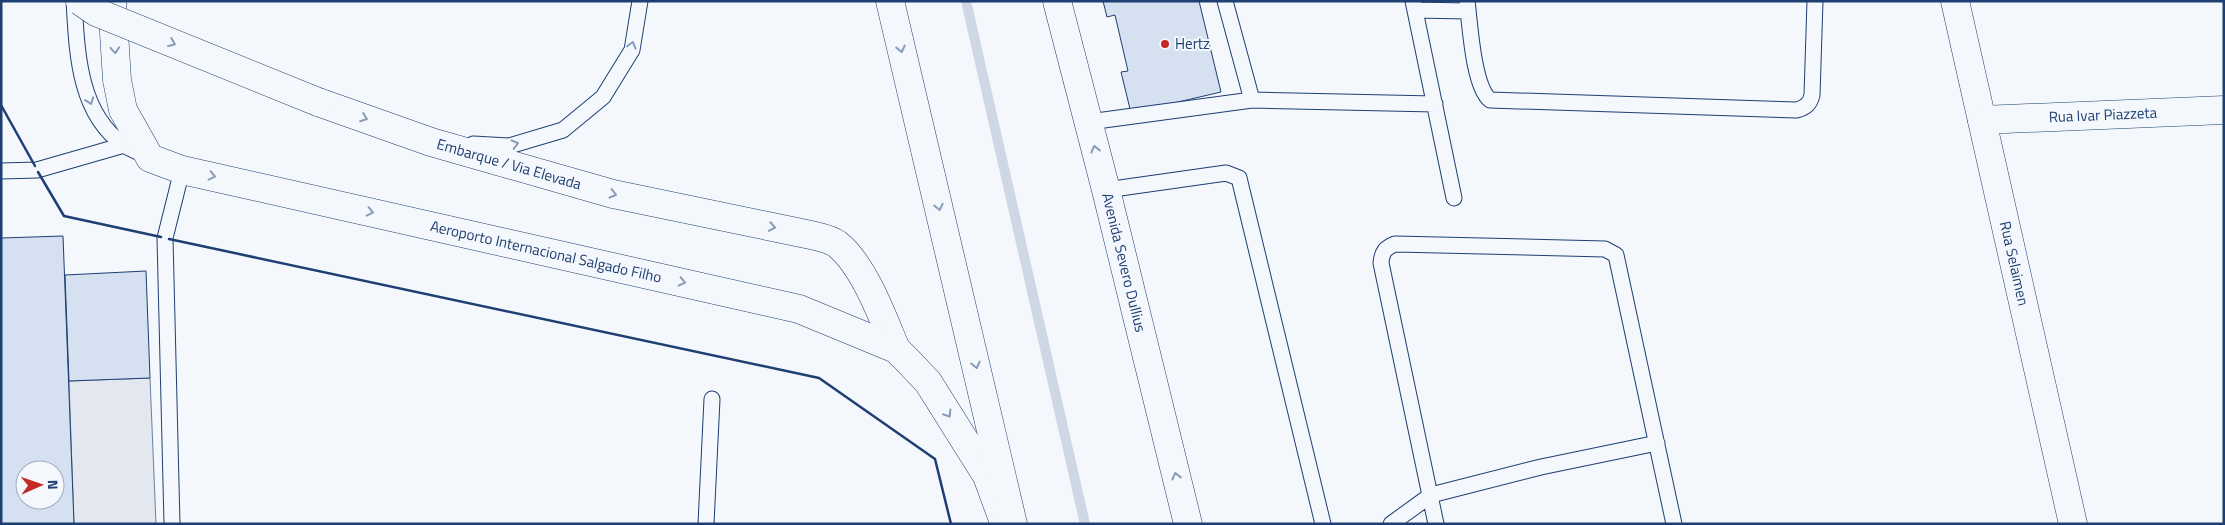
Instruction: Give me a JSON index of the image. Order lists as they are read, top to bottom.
{
  "streets": {
    "street": [
      "Rua Ivar Piazzeta",
      "Embarque / Via Elevada",
      "Aeroporto Internacional Salgado Filho",
      "Avenida Severo Dullius",
      "Rua Selaimen"
    ]
  },
  "crossings": [
    ["Rua Ivar Piazzeta", "Rua Selaimen"],
    ["Embarque / Via Elevada", "Aeroporto Internacional Salgado Filho"]
  ],
  "one_way": ["Embarque / Via Elevada", "Aeroporto Internacional Salgado Filho"],
  "places": ["Hertz"],
  "north": "right"
}
